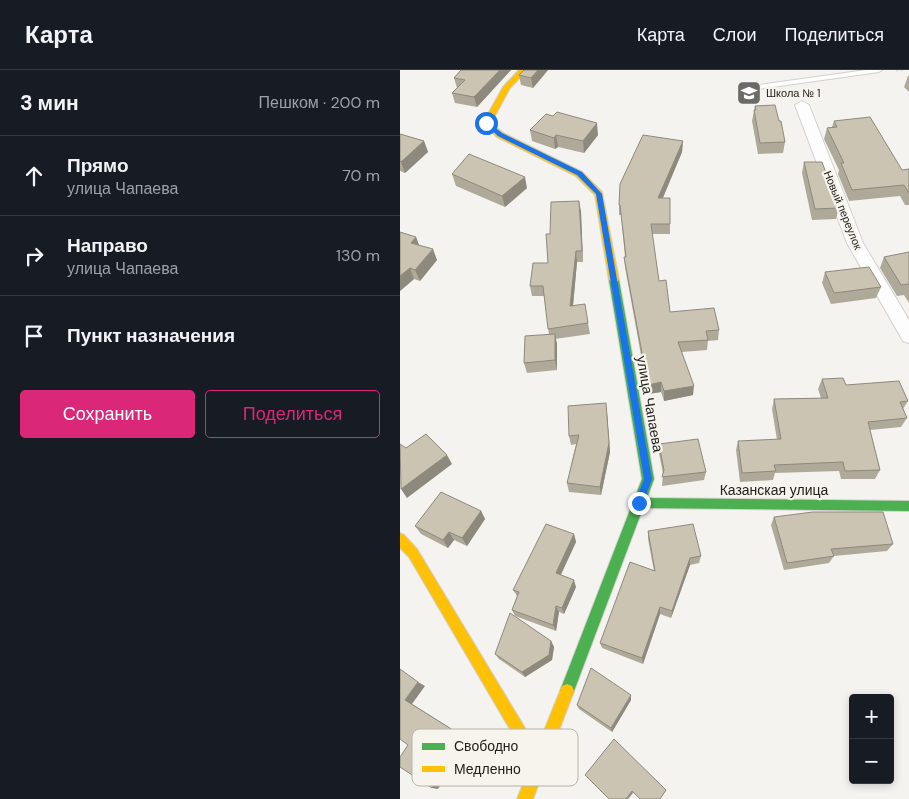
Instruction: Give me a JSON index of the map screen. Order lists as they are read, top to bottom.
{
  "streets": {
    "street": ["Новый переулок", "улица Чапаева", "Казанская улица"]
  },
  "crossings": [
    ["улица Чапаева", "Казанская улица"]
  ],
  "places": {
    "school or university": ["Школа № 1"]
  },
  "legend": ["Свободно", "Медленно"],
  "page": {
    "header": "Карта",
    "nav": ["Карта", "Слои", "Поделиться"],
    "heading": ["3 мин", "Пешком · 200 m"],
    "list": [
      ["Прямо", "улица Чапаева", "70 m"],
      ["Направо", "улица Чапаева", "130 m"],
      "Пункт назначения"
    ],
    "buttons": ["Сохранить", "Поделиться"],
    "map_buttons": ["+", "−"]
  }
}
